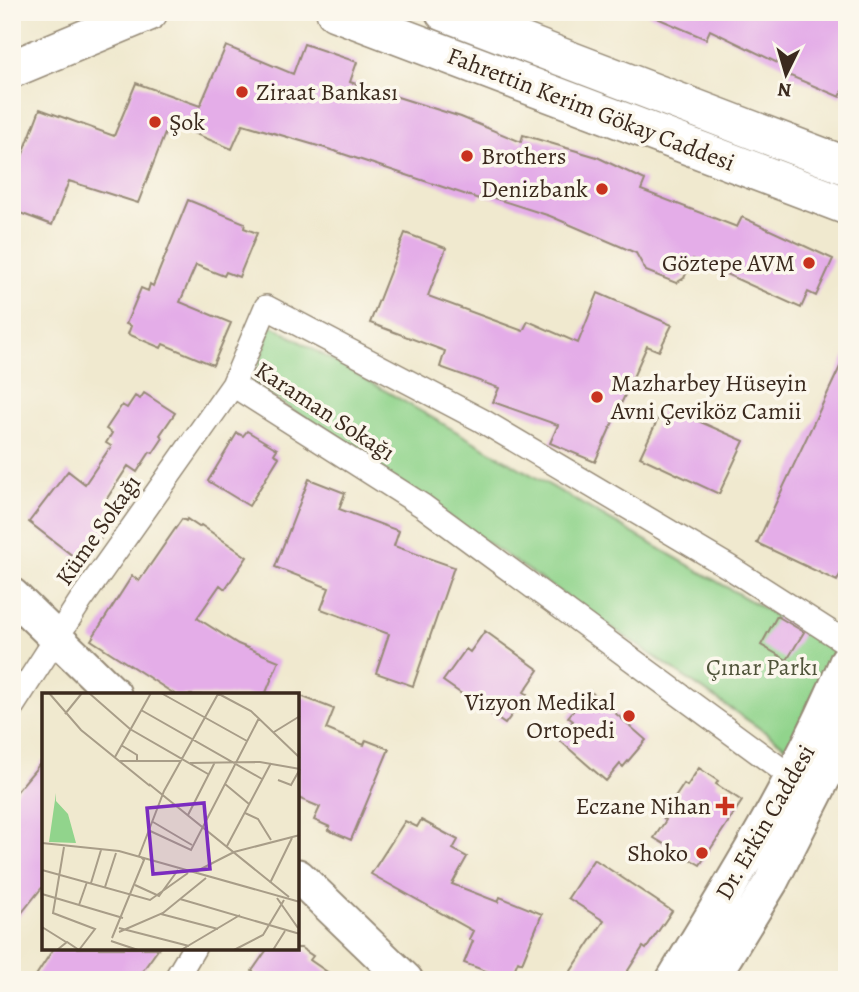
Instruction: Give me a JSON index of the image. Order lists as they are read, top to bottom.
{
  "streets": {
    "main road": ["Fahrettin Kerim Gökay Caddesi"],
    "street": ["Karaman Sokağı", "Küme Sokağı", "Dr. Erkin Caddesi"]
  },
  "crossings": [
    ["Karaman Sokağı", "Küme Sokağı"],
    ["Karaman Sokağı", "Dr. Erkin Caddesi"]
  ],
  "parks": ["Çınar Parkı"],
  "places": {
    "other": [
      "Ziraat Bankası",
      "Şok",
      "Brothers",
      "Denizbank",
      "Göztepe AVM",
      "Mazharbey Hüseyin Avni Çeviköz Camii",
      "Vizyon Medikal Ortopedi",
      "Shoko"
    ],
    "health": ["Eczane Nihan"]
  },
  "north": "bottom"
}
